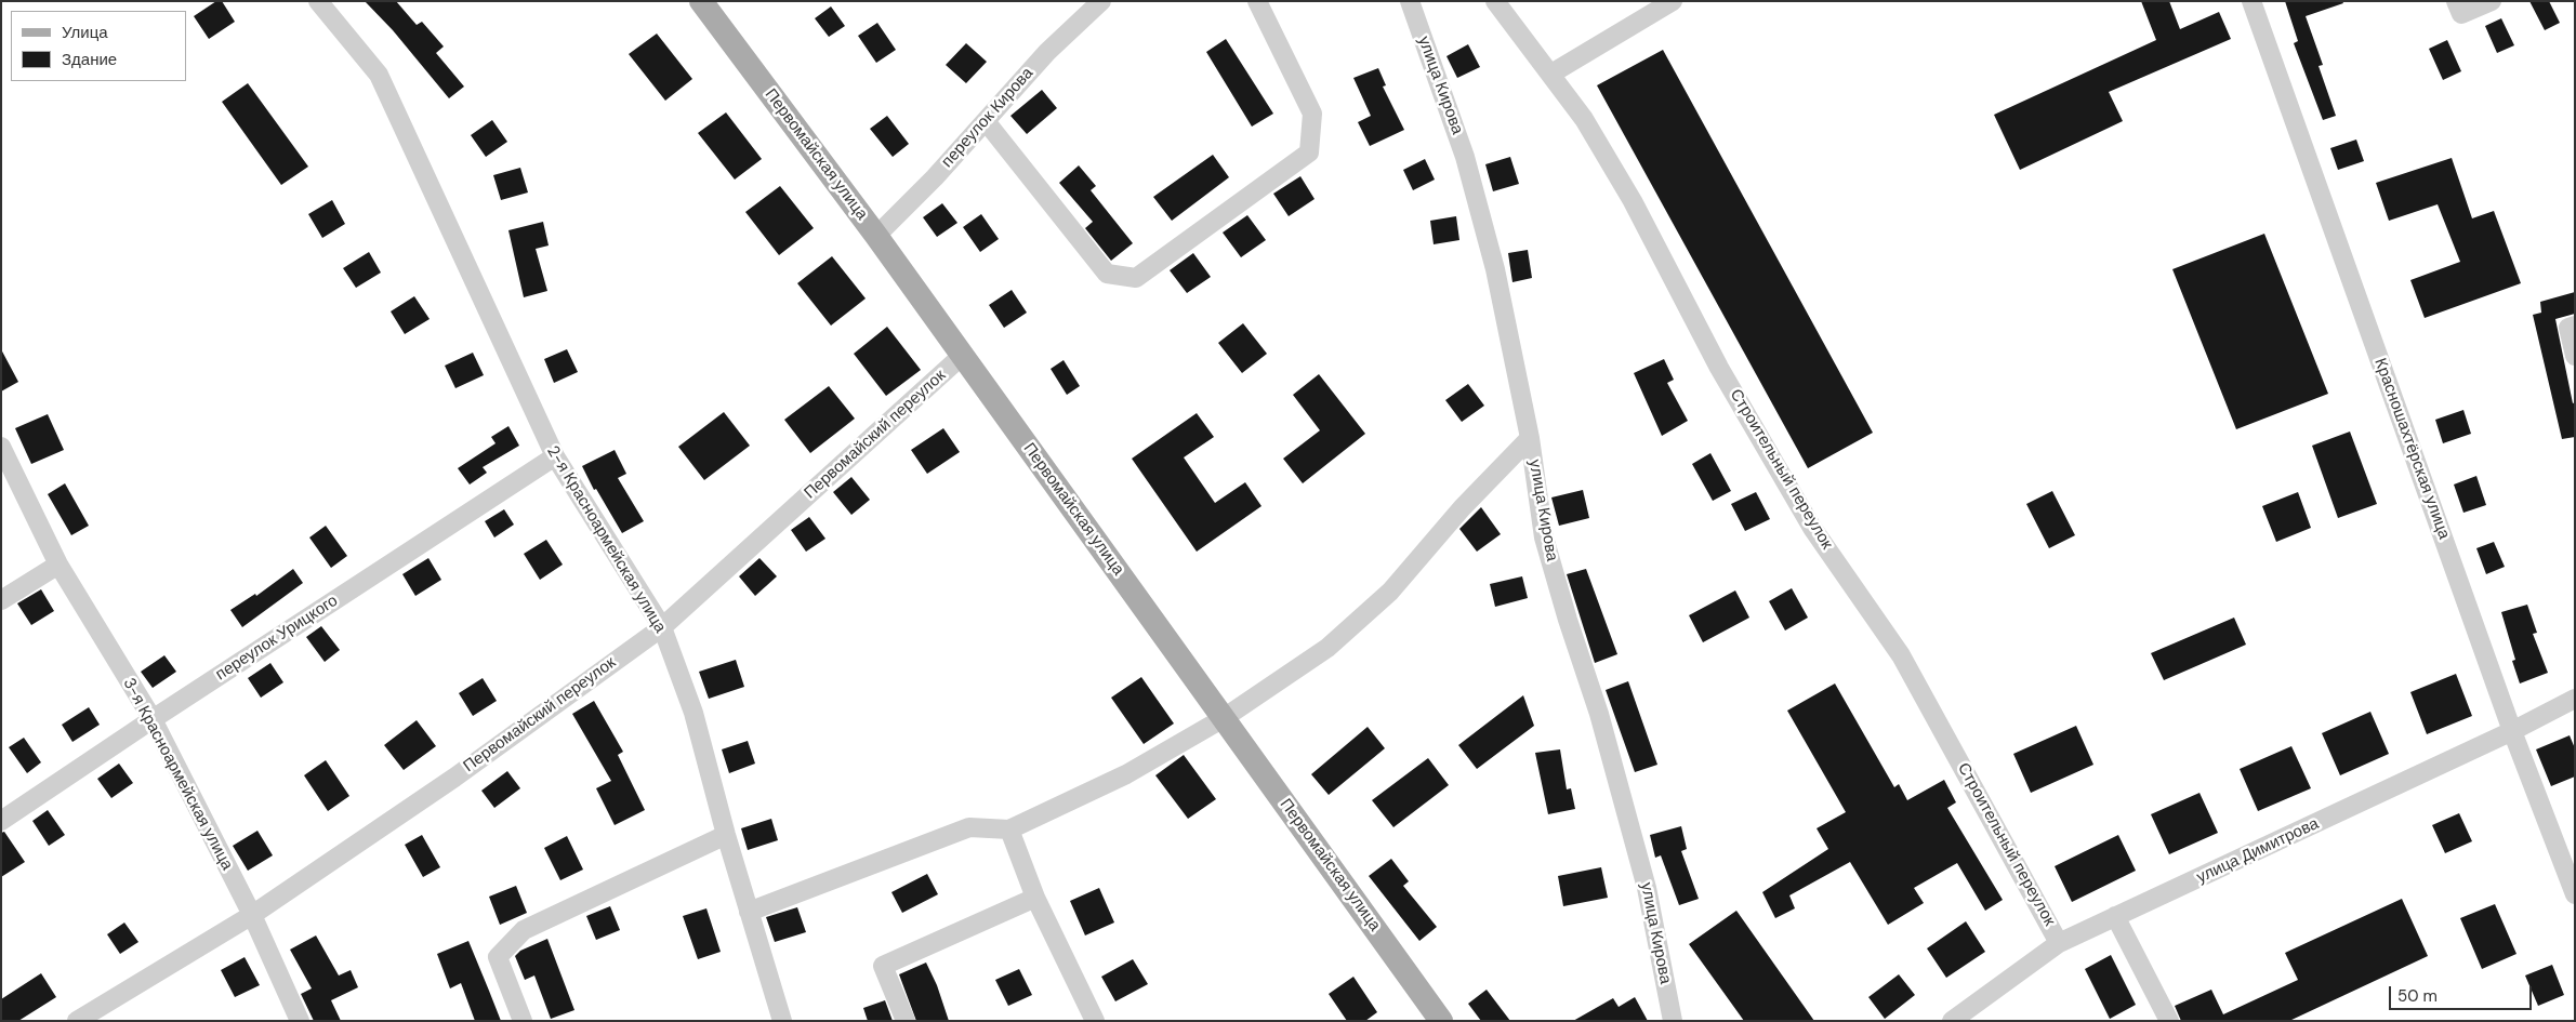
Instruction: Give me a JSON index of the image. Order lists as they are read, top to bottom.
{
  "streets": {
    "main road": ["Первомайская улица"],
    "street": [
      "улица Кирова",
      "переулок Кирова",
      "Первомайский переулок",
      "Красношахтёрская улица",
      "Строительный переулок",
      "2-я Красноармейская улица",
      "переулок Урицкого",
      "3-я Красноармейская улица",
      "улица Димитрова"
    ]
  },
  "crossings": [
    ["переулок Кирова", "Первомайская улица"],
    ["Первомайская улица", "Первомайский переулок"],
    ["Первомайский переулок", "2-я Красноармейская улица"],
    ["Первомайский переулок", "3-я Красноармейская улица"],
    ["Красношахтёрская улица", "улица Димитрова"],
    ["Строительный переулок", "улица Димитрова"],
    ["2-я Красноармейская улица", "переулок Урицкого"],
    ["переулок Урицкого", "3-я Красноармейская улица"]
  ],
  "legend": ["Улица", "Здание"],
  "scale_bar": "50 m"
}
